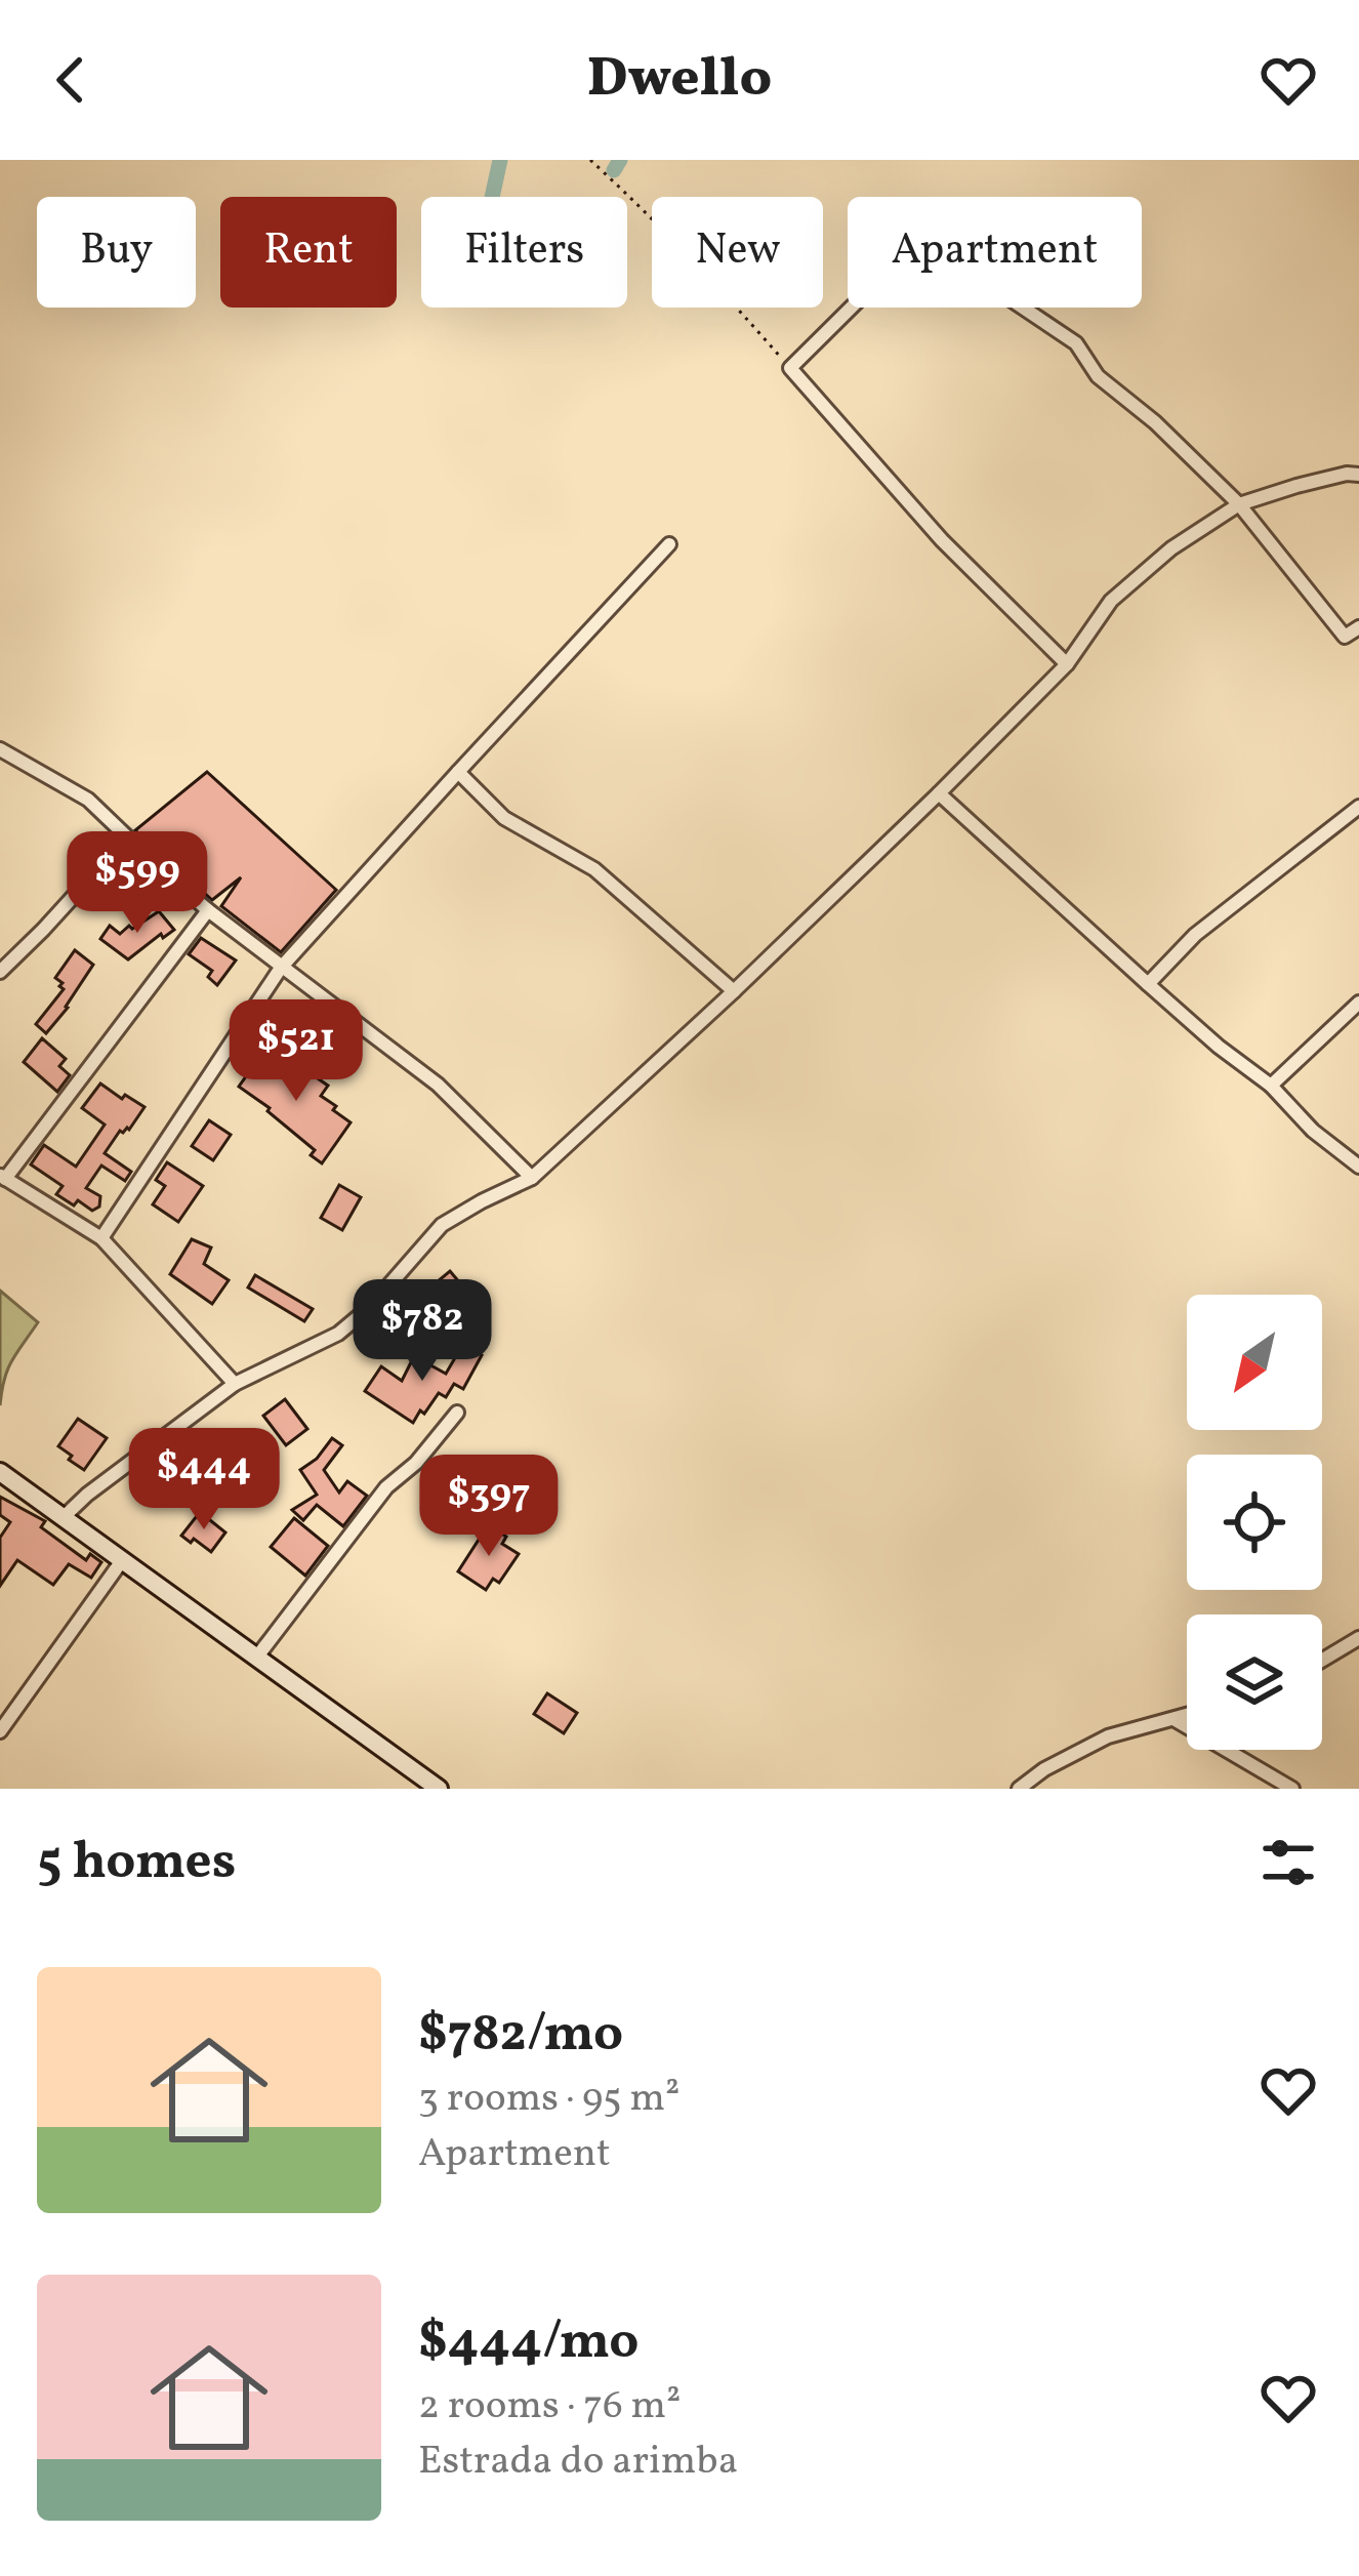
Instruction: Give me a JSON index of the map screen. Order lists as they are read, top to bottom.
{
  "north": "bottom left",
  "page": {
    "header": "Dwello",
    "chip": [
      "Buy",
      "Rent",
      "Filters",
      "New",
      "Apartment"
    ],
    "price": [
      "$599",
      "$521",
      "$782",
      "$444",
      "$397"
    ],
    "heading": "5 homes",
    "list": [
      {
        "name": "$782/mo",
        "note": "3 rooms · 95 m² · Apartment"
      },
      {
        "name": "$444/mo",
        "note": "2 rooms · 76 m² · Estrada do arimba"
      }
    ]
  }
}
